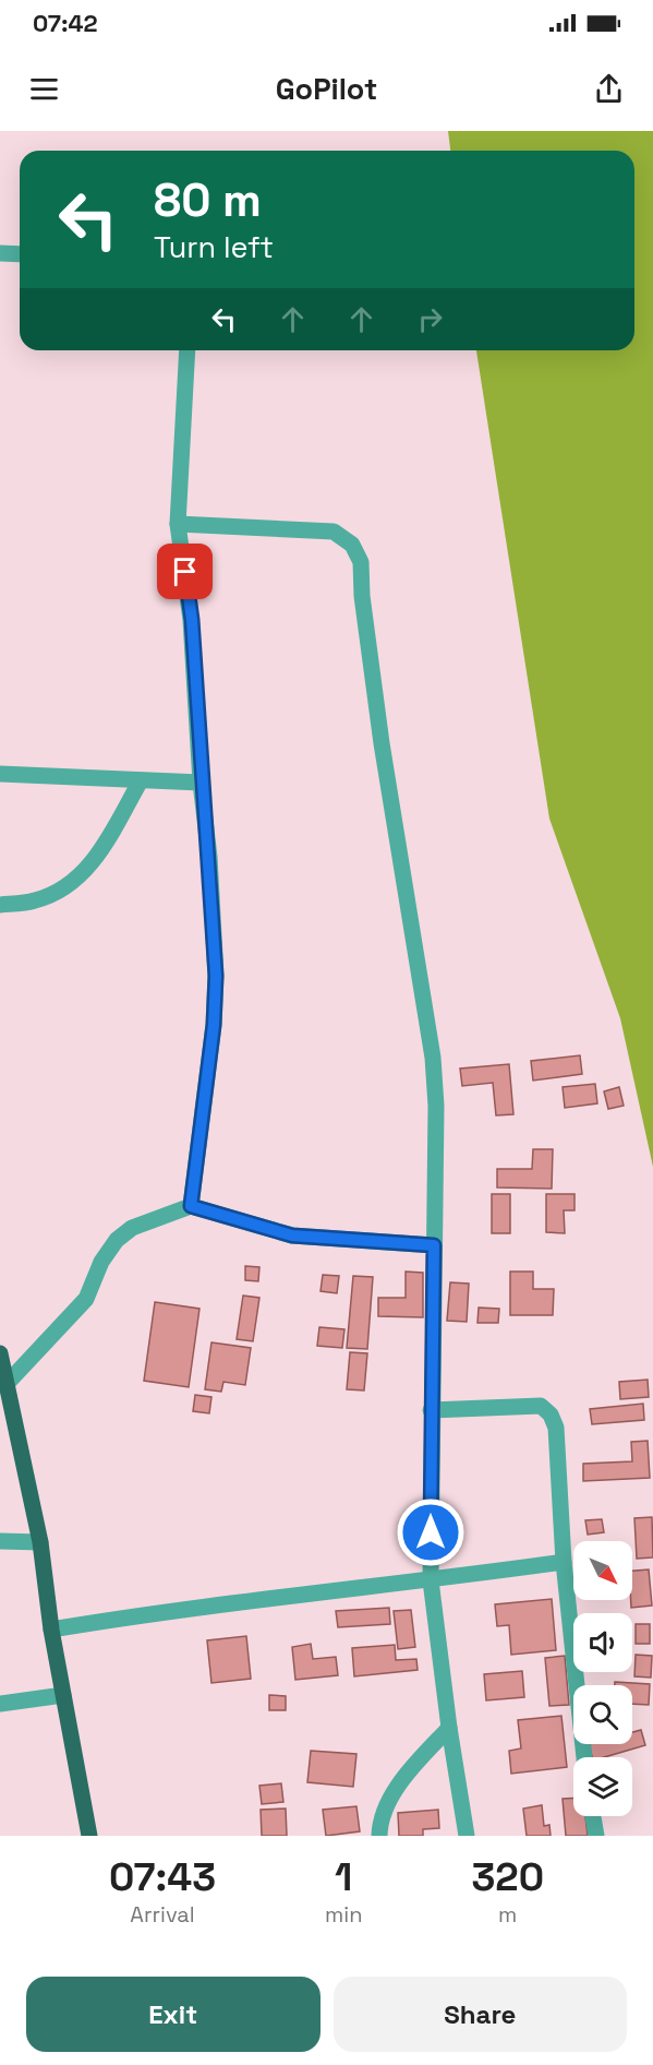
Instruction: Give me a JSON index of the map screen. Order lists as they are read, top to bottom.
{
  "north": "bottom right",
  "page": {
    "status": "07:42",
    "header": "GoPilot",
    "turn": ["80 m", "Turn left"],
    "eta": [
      "07:43",
      "Arrival",
      "1",
      "min",
      "320",
      "m"
    ],
    "buttons": ["Exit", "Share"]
  }
}
